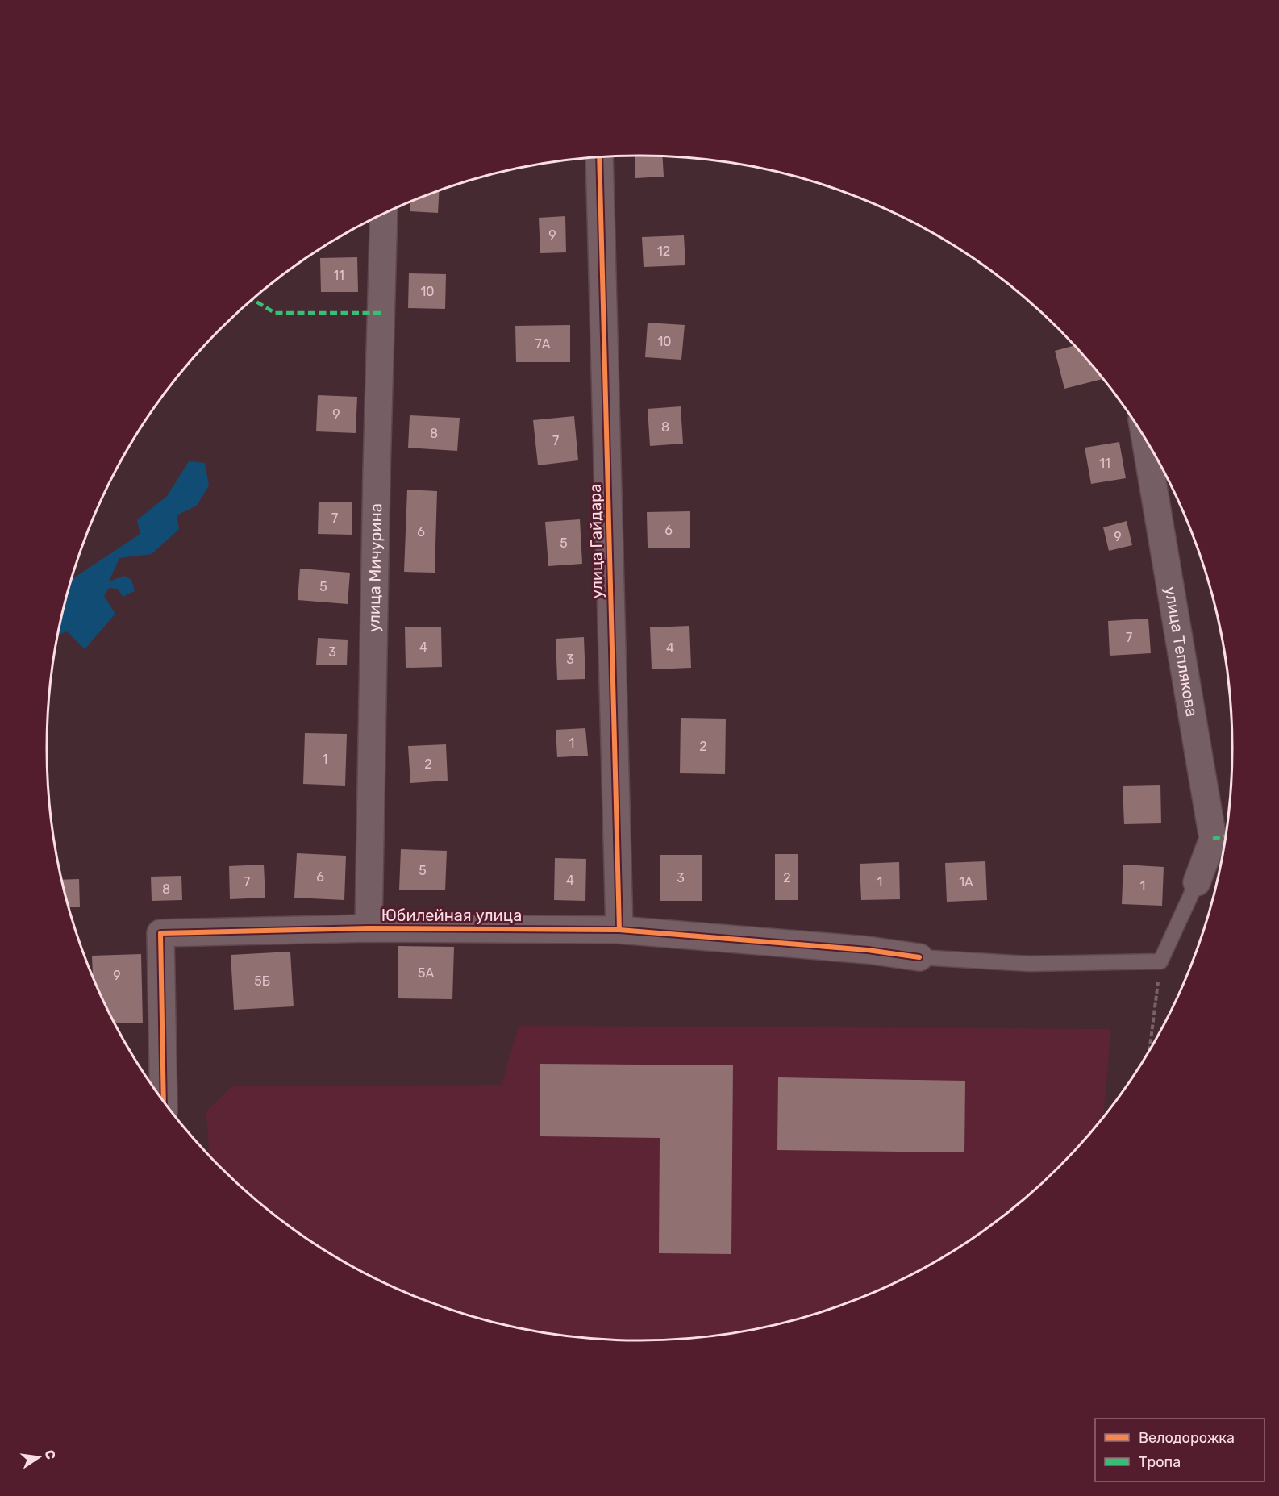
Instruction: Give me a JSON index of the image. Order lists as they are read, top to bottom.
{
  "streets": {
    "street": [
      "улица Гайдара",
      "улица Мичурина",
      "улица Теплякова",
      "Юбилейная улица"
    ]
  },
  "crossings": [
    ["улица Гайдара", "Юбилейная улица"],
    ["улица Мичурина", "Юбилейная улица"]
  ],
  "house_numbers": [
    "9",
    "12",
    "11",
    "10",
    "10",
    "7А",
    "9",
    "8",
    "8",
    "7",
    "11",
    "7",
    "6",
    "6",
    "9",
    "5",
    "5",
    "7",
    "4",
    "4",
    "3",
    "3",
    "1",
    "2",
    "1",
    "2",
    "5",
    "6",
    "3",
    "2",
    "4",
    "7",
    "1",
    "1А",
    "1",
    "8",
    "5А",
    "9",
    "5Б"
  ],
  "legend": ["Велодорожка", "Тропа"],
  "north": "right"
}
